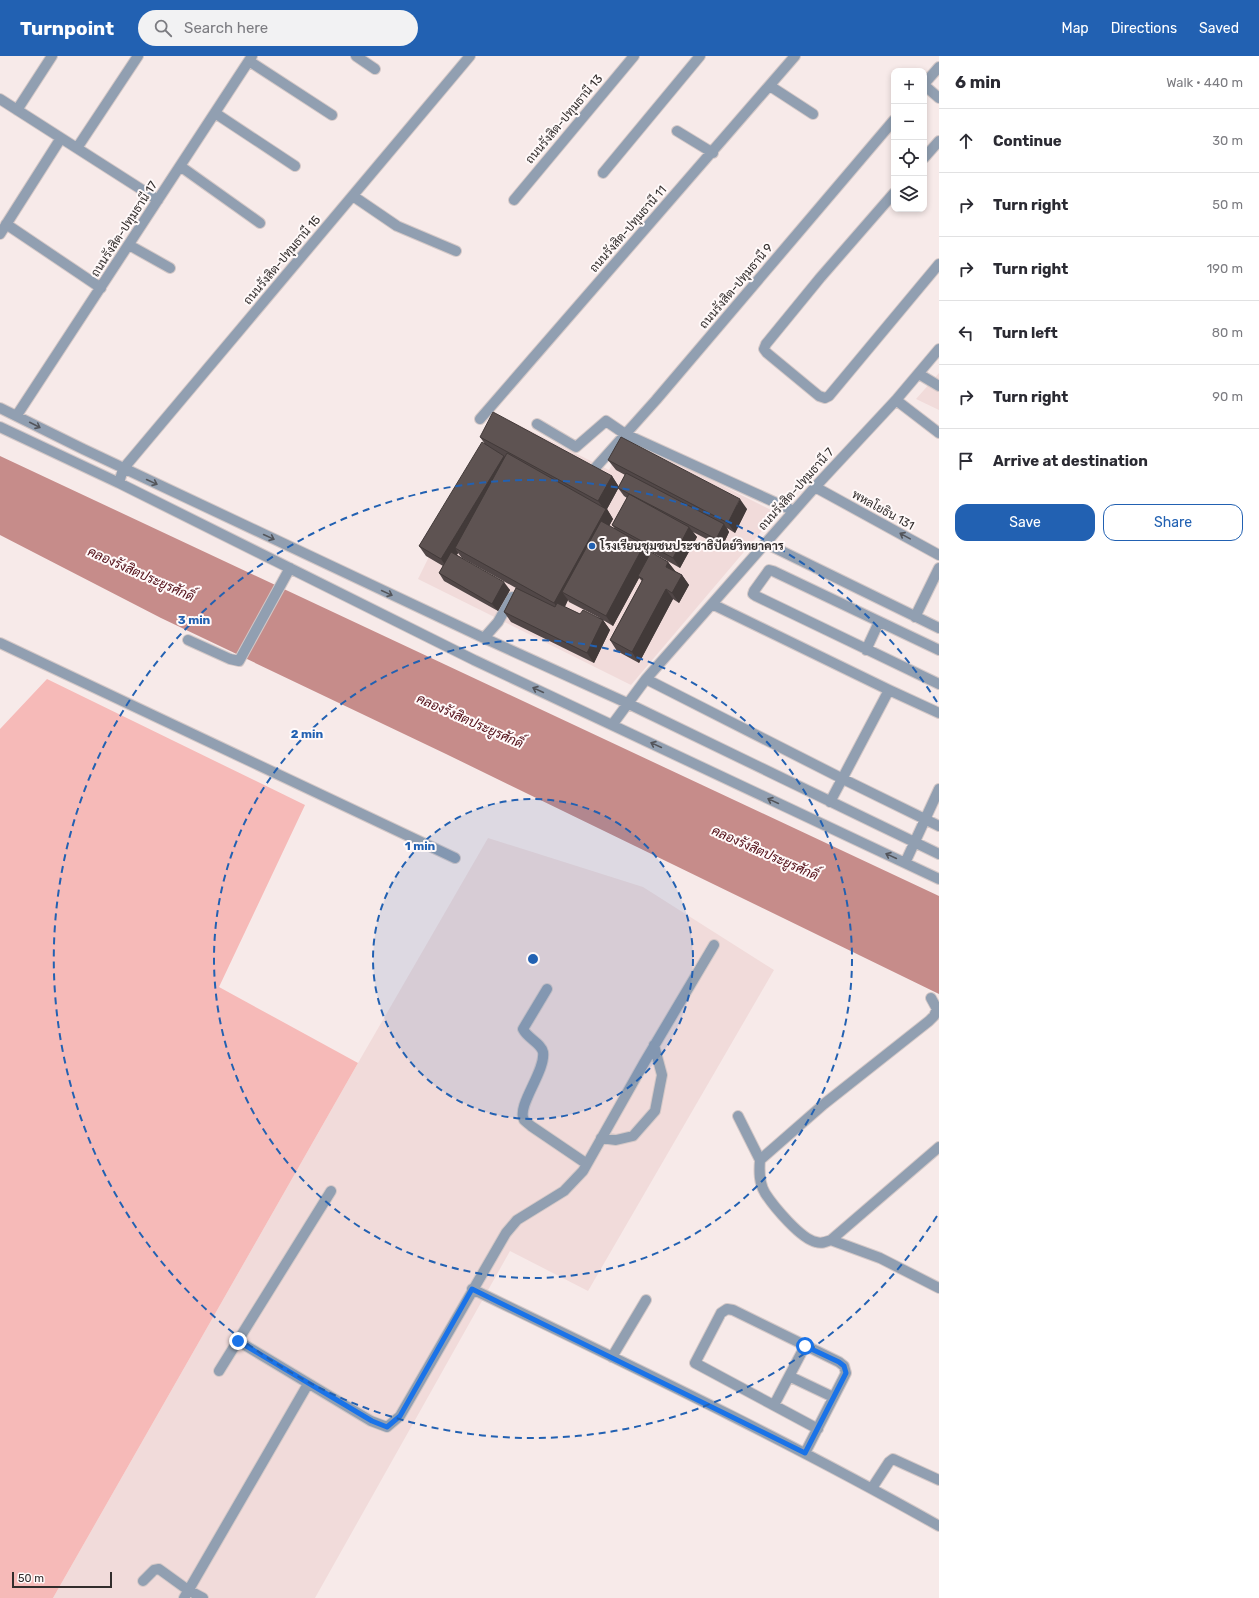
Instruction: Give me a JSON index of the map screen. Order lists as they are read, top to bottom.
{
  "streets": {
    "street": [
      "ถนนรังสิต-ปทุมธานี 13",
      "ถนนรังสิต-ปทุมธานี 17",
      "ถนนรังสิต-ปทุมธานี 11",
      "ถนนรังสิต-ปทุมธานี 15",
      "ถนนรังสิต-ปทุมธานี 9",
      "ถนนรังสิต-ปทุมธานี 7",
      "พหลโยธิน 131"
    ]
  },
  "crossings": [
    ["ถนนรังสิต-ปทุมธานี 7", "พหลโยธิน 131"]
  ],
  "water": ["คลองรังสิตประยูรศักดิ์"],
  "places": ["โรงเรียนชุมชนประชาธิปัตย์วิทยาคาร"],
  "scale_bar": "50 m",
  "page": {
    "header": "Turnpoint",
    "search": "Search here",
    "nav": ["Map", "Directions", "Saved"],
    "heading": ["6 min", "Walk · 440 m"],
    "map_buttons": ["+", "−"],
    "list": [
      ["Continue", "30 m"],
      ["Turn right", "50 m"],
      ["Turn right", "190 m"],
      ["Turn left", "80 m"],
      ["Turn right", "90 m"],
      "Arrive at destination"
    ],
    "buttons": ["Save", "Share"],
    "scale": "50 m"
  },
  "rings": ["3 min", "2 min", "1 min"]
}
